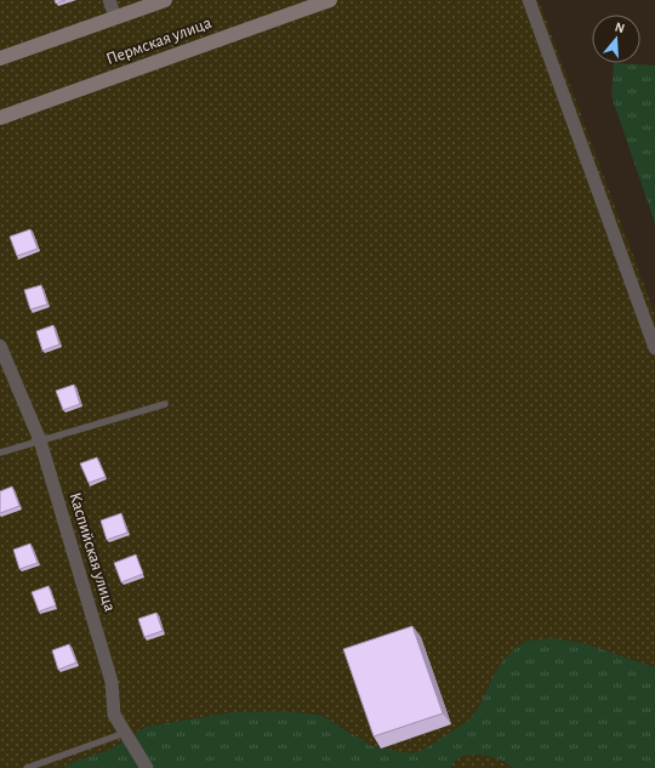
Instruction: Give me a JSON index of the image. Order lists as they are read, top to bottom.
{
  "streets": {
    "street": ["Пермская улица", "Каспийская улица"]
  },
  "north": "top"
}
